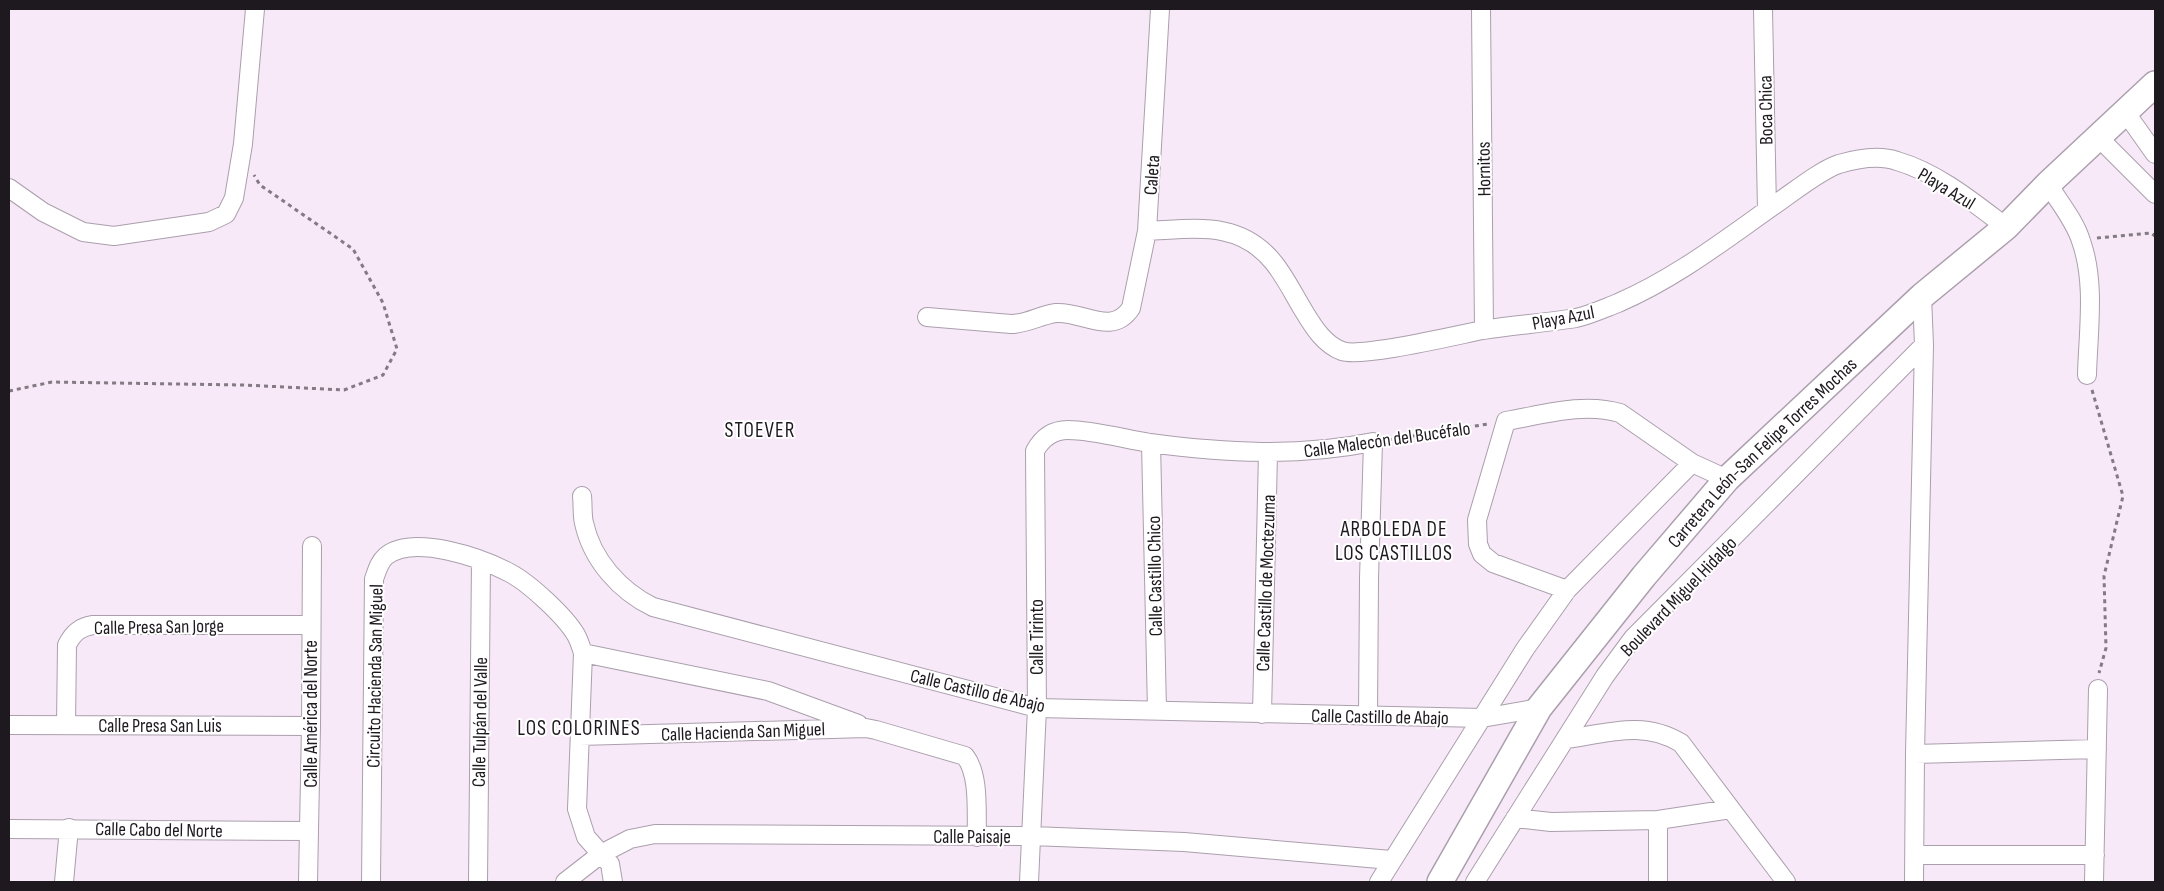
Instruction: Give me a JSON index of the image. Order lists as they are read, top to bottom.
{
  "streets": {
    "main road": ["Carretera León-San Felipe Torres Mochas"],
    "street": [
      "Boca Chica",
      "Hornitos",
      "Caleta",
      "Playa Azul",
      "Calle Malecón del Bucéfalo",
      "Calle Castillo Chico",
      "Calle Castillo de Moctezuma",
      "Boulevard Miguel Hidalgo",
      "Calle Presa San Jorge",
      "Calle Tirinto",
      "Circuito Hacienda San Miguel",
      "Calle Castillo de Abajo",
      "Calle América del Norte",
      "Calle Tulpán del Valle",
      "Calle Presa San Luis",
      "Calle Hacienda San Miguel",
      "Calle Cabo del Norte",
      "Calle Paisaje"
    ]
  },
  "crossings": [
    ["Boca Chica", "Playa Azul"],
    ["Hornitos", "Playa Azul"],
    ["Caleta", "Playa Azul"],
    ["Playa Azul", "Carretera León-San Felipe Torres Mochas"],
    ["Calle Malecón del Bucéfalo", "Calle Castillo Chico"],
    ["Calle Malecón del Bucéfalo", "Calle Castillo de Moctezuma"],
    ["Calle Malecón del Bucéfalo", "Calle Tirinto"],
    ["Carretera León-San Felipe Torres Mochas", "Calle Castillo de Abajo"],
    ["Calle Castillo Chico", "Calle Castillo de Abajo"],
    ["Calle Castillo de Moctezuma", "Calle Castillo de Abajo"],
    ["Calle Presa San Jorge", "Calle América del Norte"],
    ["Calle Presa San Jorge", "Calle Presa San Luis"],
    ["Calle Tirinto", "Calle Castillo de Abajo"],
    ["Calle Tirinto", "Calle Paisaje"],
    ["Circuito Hacienda San Miguel", "Calle Tulpán del Valle"],
    ["Calle América del Norte", "Calle Presa San Luis"],
    ["Calle América del Norte", "Calle Cabo del Norte"]
  ],
  "districts": ["STOEVER", "ARBOLEDA DE LOS CASTILLOS", "LOS COLORINES"]
}
